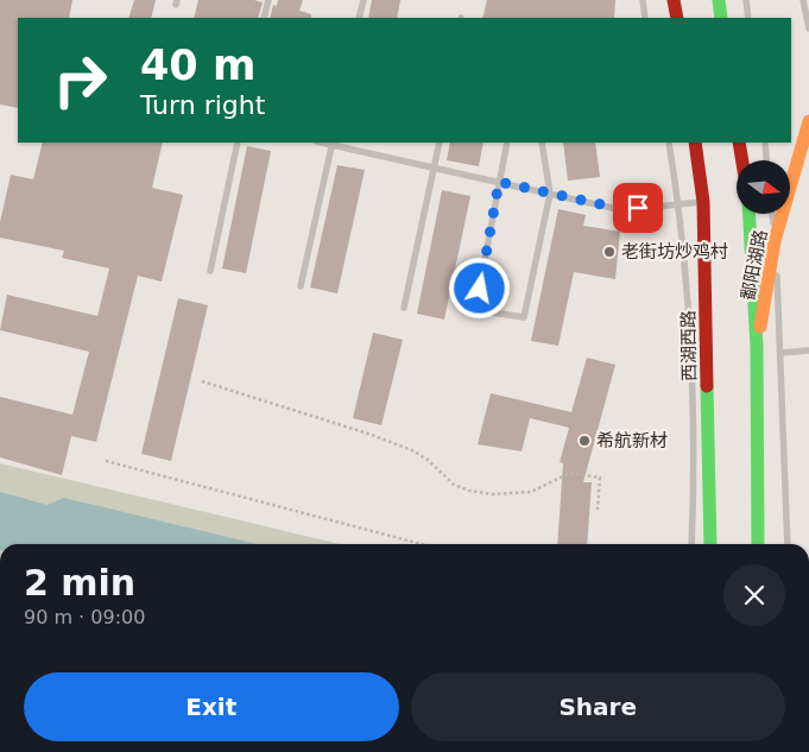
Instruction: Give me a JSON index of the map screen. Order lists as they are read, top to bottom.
{
  "streets": {
    "main road": ["鄱阳湖路", "西湖西路"]
  },
  "places": ["老街坊炒鸡村", "希航新材"],
  "north": "right",
  "page": {
    "turn": ["40 m", "Turn right"],
    "heading": ["2 min", "90 m · 09:00"],
    "buttons": ["Exit", "Share"]
  }
}
